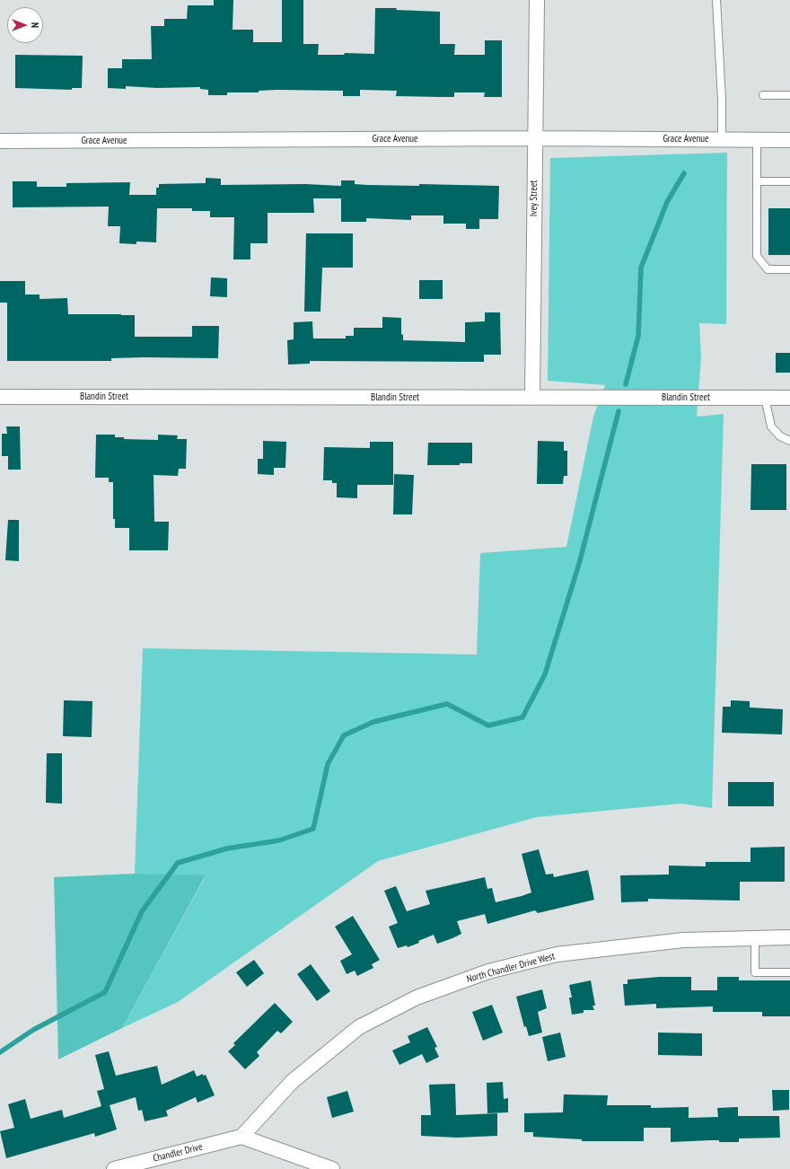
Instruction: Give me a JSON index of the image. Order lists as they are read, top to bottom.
{
  "streets": {
    "street": [
      "Grace Avenue",
      "Ivey Street",
      "Blandin Street",
      "North Chandler Drive West",
      "Chandler Drive"
    ]
  },
  "crossings": [
    ["Grace Avenue", "Ivey Street"],
    ["Ivey Street", "Blandin Street"],
    ["North Chandler Drive West", "Chandler Drive"]
  ],
  "north": "right"
}
